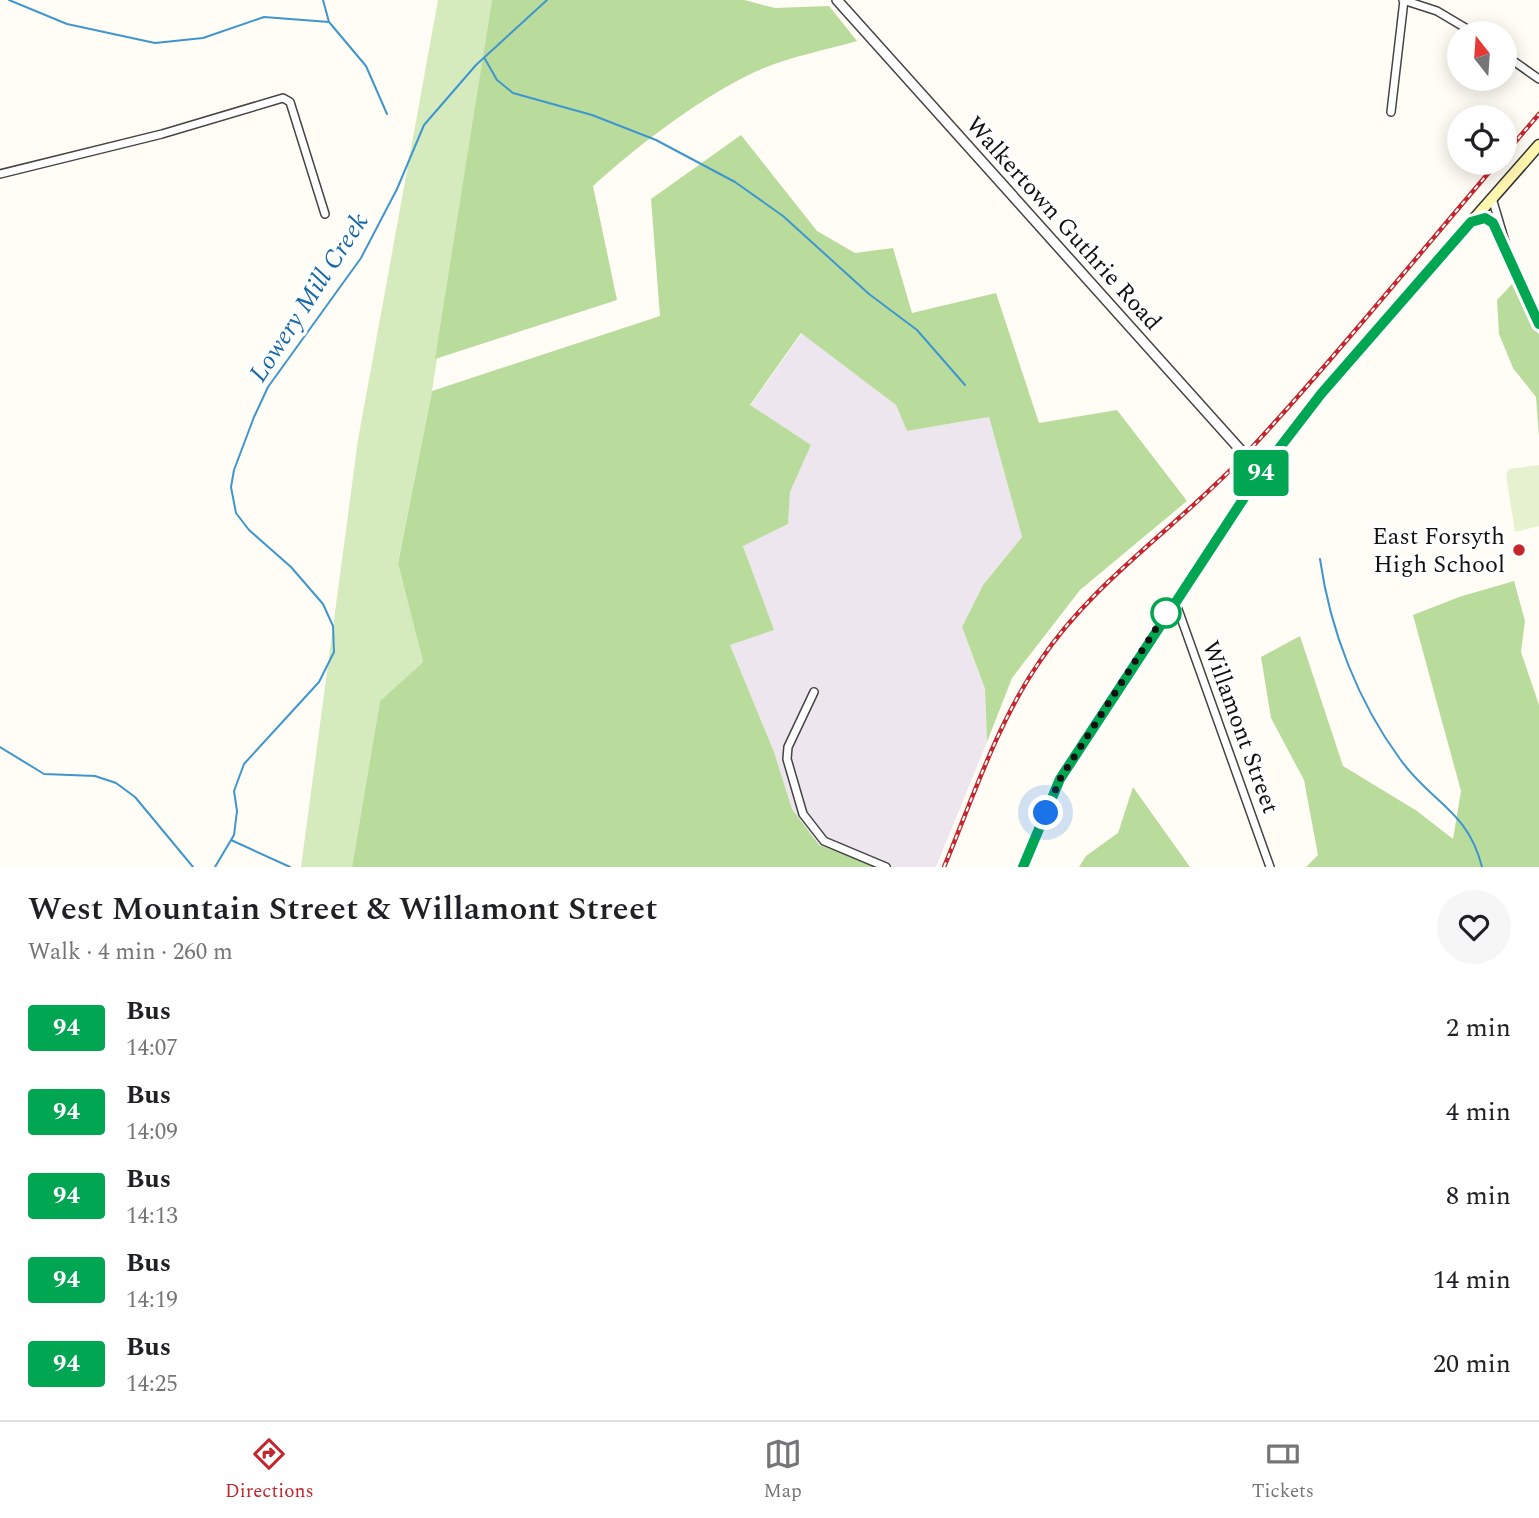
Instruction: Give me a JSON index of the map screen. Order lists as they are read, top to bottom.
{
  "streets": {
    "street": ["Walkertown Guthrie Road", "Willamont Street"]
  },
  "water": ["Lowery Mill Creek"],
  "places": ["East Forsyth High School"],
  "lines": ["bus line 94"],
  "north": "top",
  "page": {
    "on_map": "94",
    "heading": ["West Mountain Street & Willamont Street", "Walk · 4 min · 260 m"],
    "list": [
      {
        "mark": "94",
        "name": "Bus",
        "note": "14:07",
        "value": "2 min"
      },
      {
        "mark": "94",
        "name": "Bus",
        "note": "14:09",
        "value": "4 min"
      },
      {
        "mark": "94",
        "name": "Bus",
        "note": "14:13",
        "value": "8 min"
      },
      {
        "mark": "94",
        "name": "Bus",
        "note": "14:19",
        "value": "14 min"
      },
      {
        "mark": "94",
        "name": "Bus",
        "note": "14:25",
        "value": "20 min"
      }
    ],
    "tabs": ["Directions", "Map", "Tickets"]
  }
}
